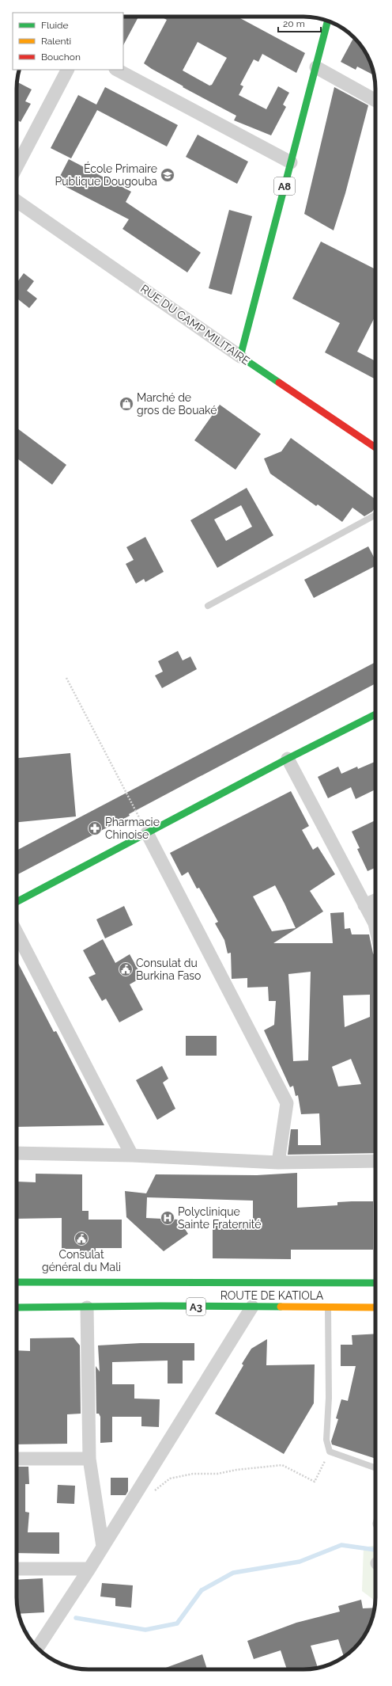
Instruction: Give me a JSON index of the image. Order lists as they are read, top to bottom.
{
  "streets": {
    "main road": [
      "A8",
      "RUE DU CAMP MILITAIRE",
      "ROUTE DE KATIOLA",
      "A3"
    ]
  },
  "crossings": [
    ["A8", "RUE DU CAMP MILITAIRE"]
  ],
  "places": {
    "school or university": ["École Primaire Publique Dougouba"],
    "shop": ["Marché de gros de Bouaké"],
    "pharmacy": ["Pharmacie Chinoise"],
    "public building": ["Consulat du Burkina Faso", "Consulat général du Mali"],
    "hospital": ["Polyclinique Sainte Fraternité"]
  },
  "legend": ["Fluide", "Ralenti", "Bouchon"],
  "scale_bar": "20 m"
}
